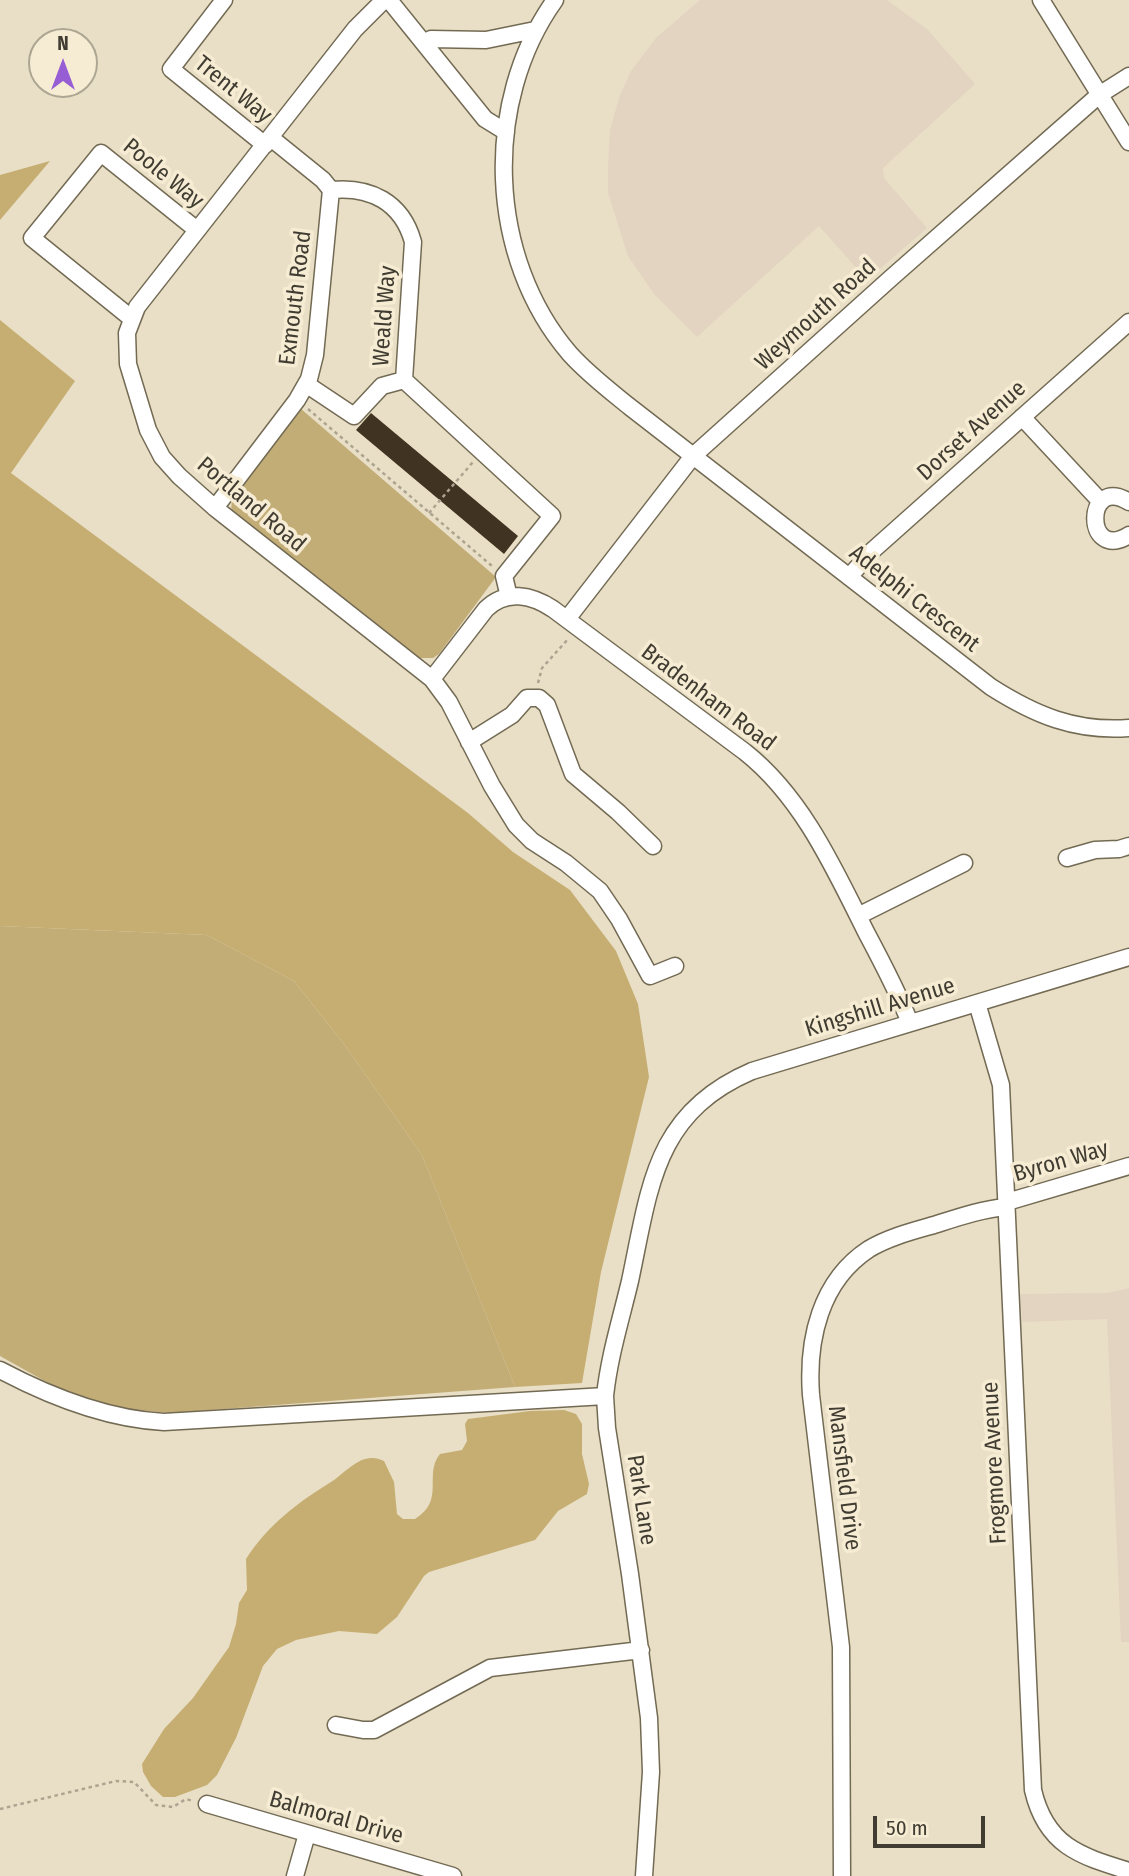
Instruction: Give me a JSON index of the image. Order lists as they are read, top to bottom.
{
  "streets": {
    "street": [
      "Trent Way",
      "Poole Way",
      "Exmouth Road",
      "Weymouth Road",
      "Weald Way",
      "Dorset Avenue",
      "Portland Road",
      "Adelphi Crescent",
      "Bradenham Road",
      "Kingshill Avenue",
      "Byron Way",
      "Frogmore Avenue",
      "Mansfield Drive",
      "Park Lane",
      "Balmoral Drive"
    ]
  },
  "crossings": [
    ["Trent Way", "Portland Road"],
    ["Poole Way", "Portland Road"],
    ["Exmouth Road", "Weald Way"],
    ["Exmouth Road", "Portland Road"],
    ["Weymouth Road", "Adelphi Crescent"],
    ["Weymouth Road", "Bradenham Road"],
    ["Dorset Avenue", "Adelphi Crescent"],
    ["Bradenham Road", "Kingshill Avenue"],
    ["Kingshill Avenue", "Frogmore Avenue"],
    ["Kingshill Avenue", "Park Lane"],
    ["Byron Way", "Frogmore Avenue"],
    ["Byron Way", "Mansfield Drive"],
    ["Frogmore Avenue", "Mansfield Drive"]
  ],
  "scale_bar": "50 m",
  "north": "top"
}
